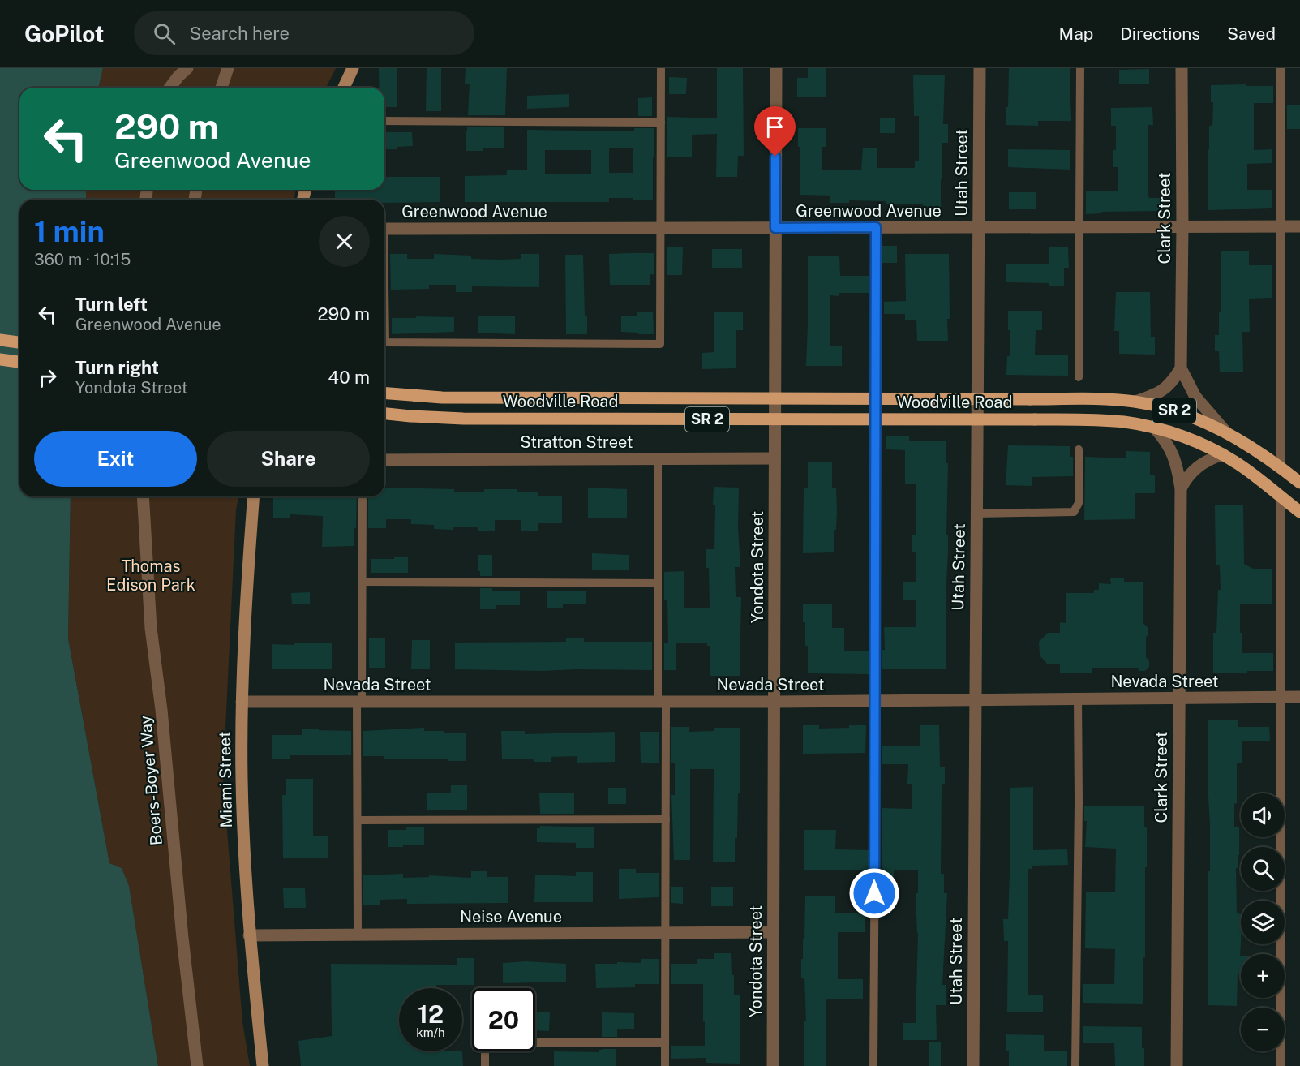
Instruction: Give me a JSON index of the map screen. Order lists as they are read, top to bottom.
{
  "streets": {
    "main road": ["Woodville Road", "SR 2"],
    "street": [
      "Utah Street",
      "Greenwood Avenue",
      "Clark Street",
      "Stratton Street",
      "Yondota Street",
      "Nevada Street",
      "Miami Street",
      "Boers-Boyer Way",
      "Neise Avenue"
    ]
  },
  "crossings": [
    ["Utah Street", "Greenwood Avenue"],
    ["Utah Street", "Nevada Street"],
    ["Greenwood Avenue", "Clark Street"],
    ["Greenwood Avenue", "Yondota Street"],
    ["Clark Street", "Woodville Road"],
    ["Clark Street", "Nevada Street"],
    ["Stratton Street", "Yondota Street"],
    ["Yondota Street", "Nevada Street"],
    ["Yondota Street", "Neise Avenue"],
    ["Nevada Street", "Miami Street"],
    ["Miami Street", "Neise Avenue"]
  ],
  "parks": ["Thomas Edison Park"],
  "page": {
    "header": "GoPilot",
    "search": "Search here",
    "nav": ["Map", "Directions", "Saved"],
    "turn": ["290 m", "Greenwood Avenue"],
    "heading": ["1 min", "360 m · 10:15"],
    "list": [
      {
        "name": "Turn left",
        "note": "Greenwood Avenue",
        "value": "290 m"
      },
      {
        "name": "Turn right",
        "note": "Yondota Street",
        "value": "40 m"
      }
    ],
    "buttons": ["Exit", "Share"],
    "map_buttons": ["+", "−"],
    "speed": "12 km/h",
    "limit": "20"
  }
}
